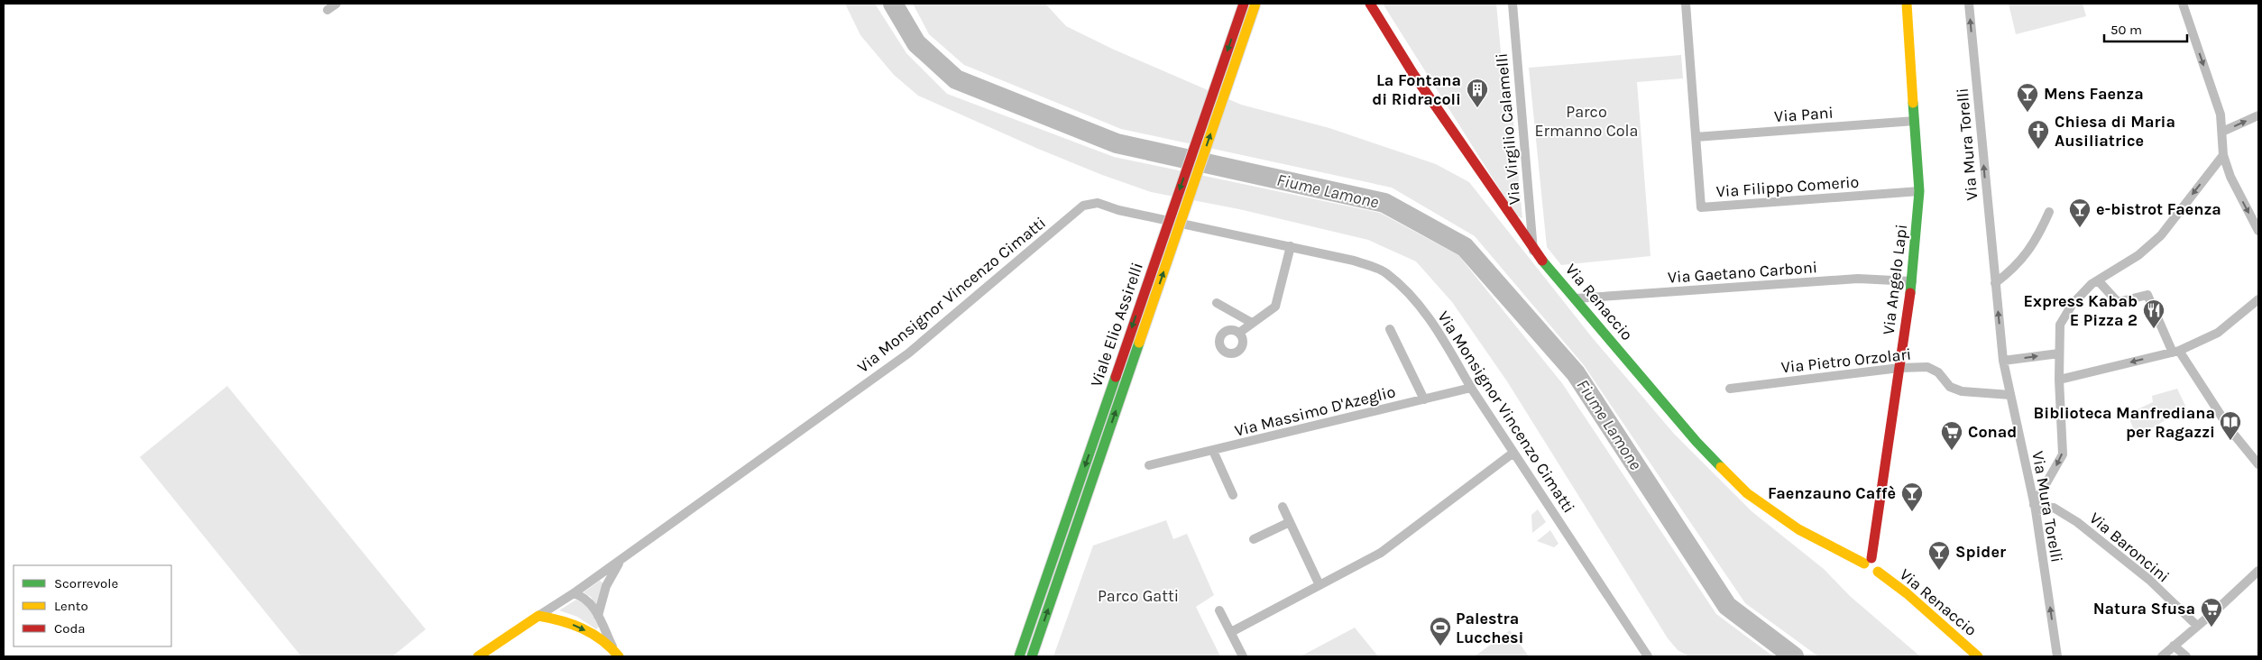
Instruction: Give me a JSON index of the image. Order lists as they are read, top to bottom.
{
  "streets": {
    "street": [
      "Via Pani",
      "Via Virgilio Calamelli",
      "Via Mura Torelli",
      "Via Filippo Comerio",
      "Via Gaetano Carboni",
      "Via Angelo Lapi",
      "Via Monsignor Vincenzo Cimatti",
      "Via Renaccio",
      "Viale Elio Assirelli",
      "Via Pietro Orzolari",
      "Via Massimo D'Azeglio",
      "Via Baroncini"
    ]
  },
  "crossings": [
    ["Via Pani", "Via Filippo Comerio"],
    ["Via Pani", "Via Angelo Lapi"],
    ["Via Virgilio Calamelli", "Via Renaccio"],
    ["Via Mura Torelli", "Via Pietro Orzolari"],
    ["Via Mura Torelli", "Via Baroncini"],
    ["Via Filippo Comerio", "Via Angelo Lapi"],
    ["Via Gaetano Carboni", "Via Angelo Lapi"],
    ["Via Gaetano Carboni", "Via Renaccio"],
    ["Via Angelo Lapi", "Via Renaccio"],
    ["Via Angelo Lapi", "Via Pietro Orzolari"],
    ["Via Monsignor Vincenzo Cimatti", "Via Massimo D'Azeglio"]
  ],
  "one_way": ["Via Mura Torelli"],
  "water": ["Fiume Lamone"],
  "parks": ["Parco Ermanno Cola", "Parco Gatti"],
  "places": {
    "building": ["La Fontana di Ridracoli"],
    "bar": [
      "Mens Faenza",
      "e-bistrot Faenza",
      "Faenzauno Caffè",
      "Spider"
    ],
    "church": ["Chiesa di Maria Ausiliatrice"],
    "restaurant": ["Express Kabab E Pizza 2"],
    "library": ["Biblioteca Manfrediana per Ragazzi"],
    "supermarket": ["Conad", "Natura Sfusa"],
    "sports": ["Palestra Lucchesi"]
  },
  "legend": ["Scorrevole", "Lento", "Coda"],
  "scale_bar": "50 m"
}
